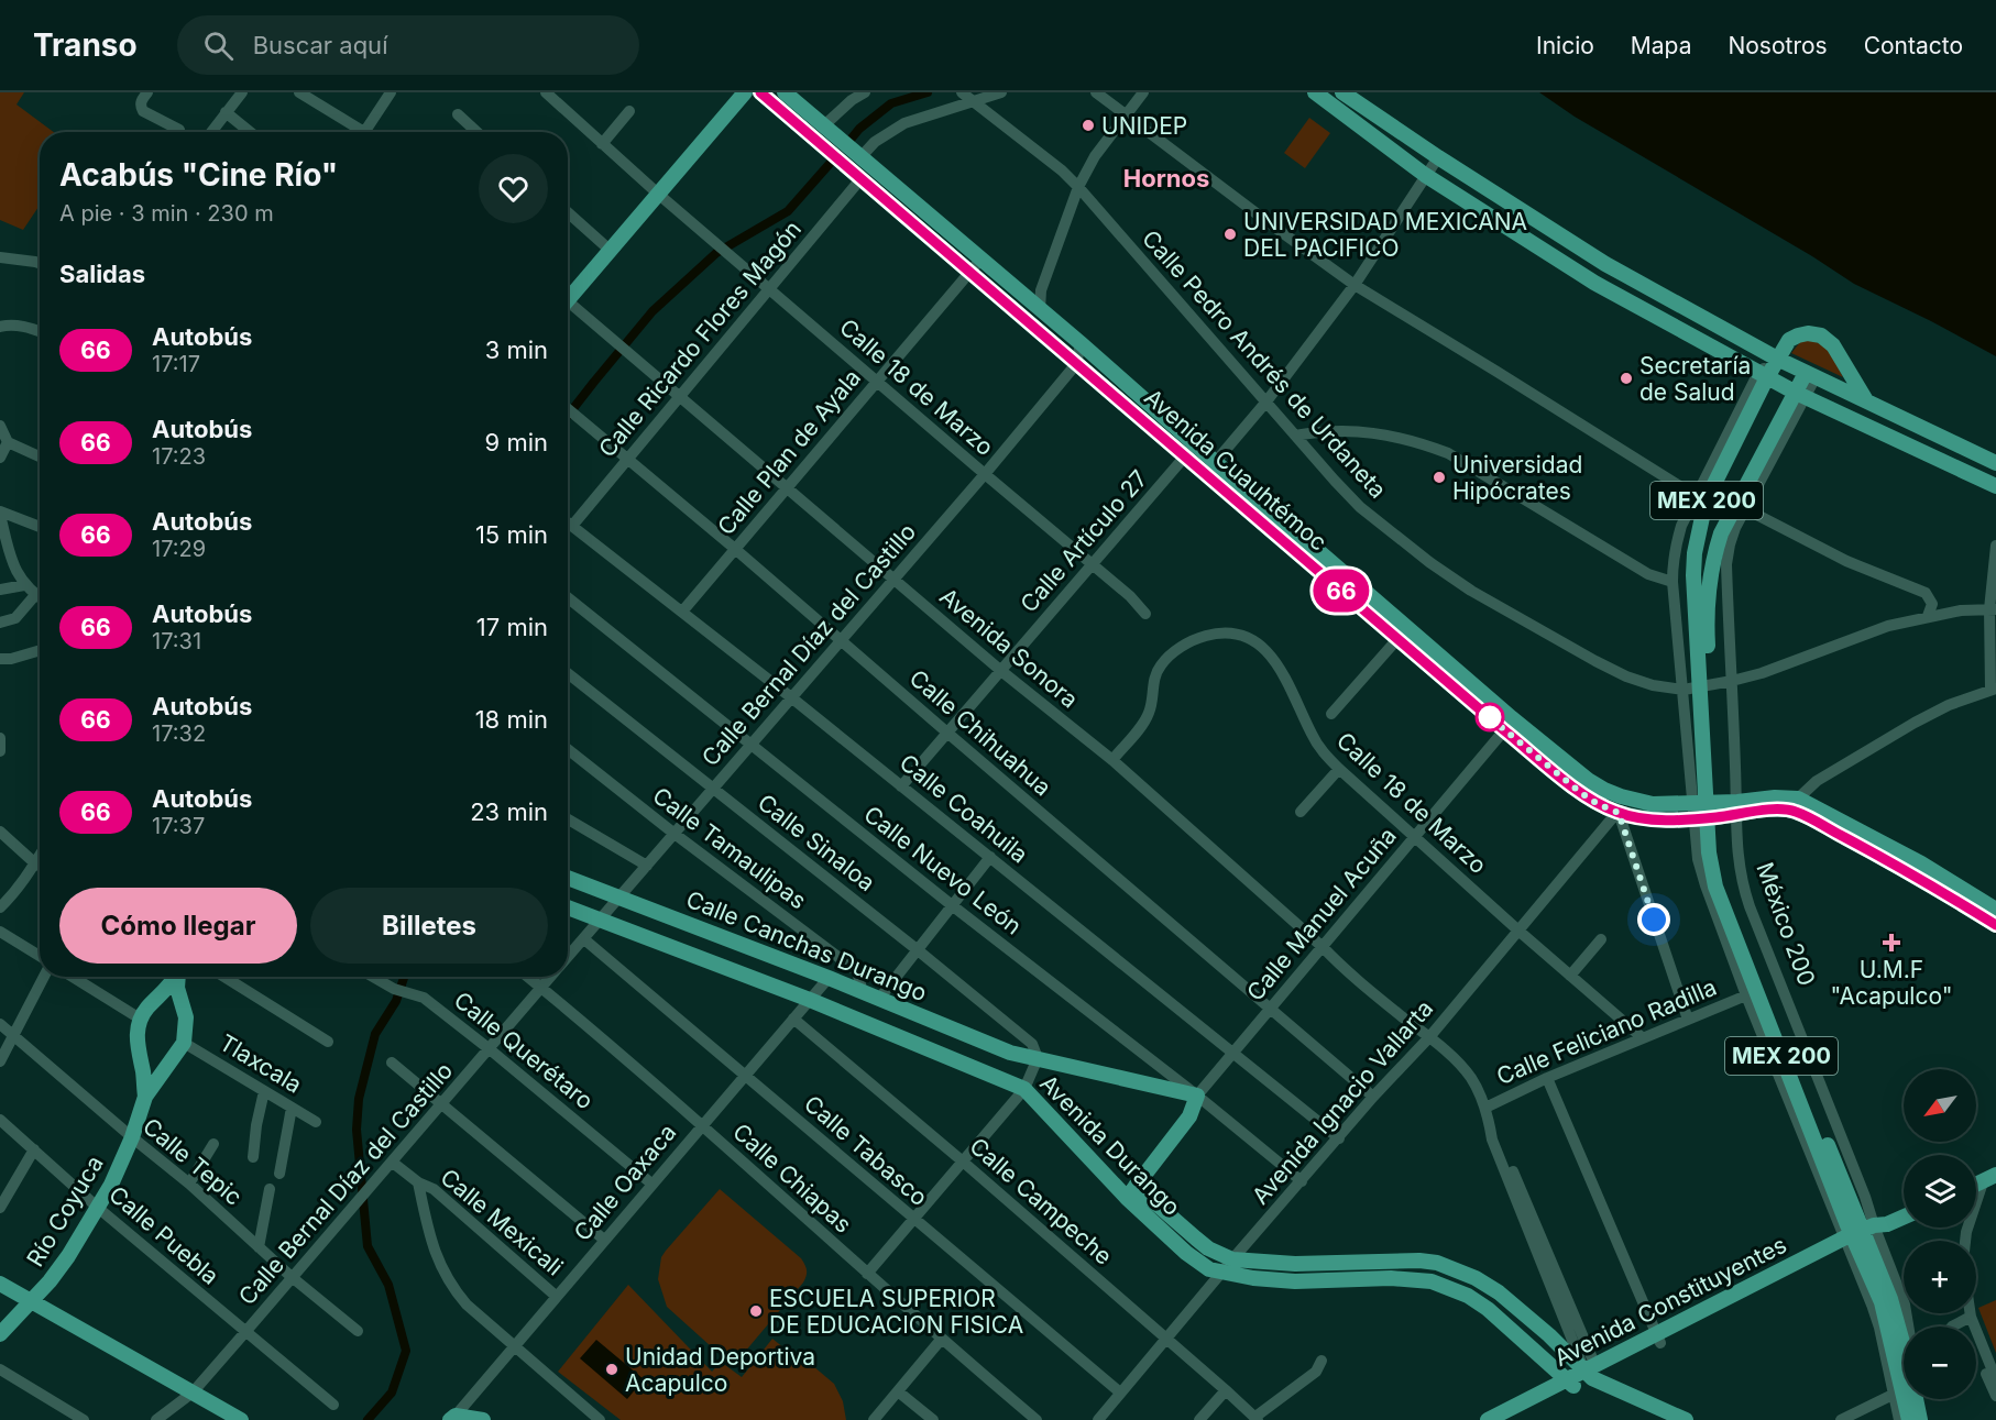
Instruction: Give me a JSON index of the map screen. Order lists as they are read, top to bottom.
{
  "streets": {
    "main road": [
      "Avenida Cuauhtémoc",
      "MEX 200",
      "Calle Canchas Durango",
      "Avenida Durango",
      "Río Coyuca",
      "Avenida Constituyentes"
    ],
    "street": [
      "Calle Ricardo Flores Magón",
      "Calle Pedro Andrés de Urdaneta",
      "Calle 18 de Marzo",
      "Calle Plan de Ayala",
      "Calle Artículo 27",
      "Calle Bernal Díaz del Castillo",
      "Avenida Sonora",
      "Calle Chihuahua",
      "Calle Coahuila",
      "Calle Sinaloa",
      "Calle Tamaulipas",
      "Calle Nuevo León",
      "Calle Manuel Acuña",
      "México 200",
      "Calle Feliciano Radilla",
      "Calle Querétaro",
      "Tlaxcala",
      "Avenida Ignacio Vallarta",
      "Calle Tabasco",
      "Calle Tepic",
      "Calle Chiapas",
      "Calle Oaxaca",
      "Calle Campeche",
      "Calle Mexicali",
      "Calle Puebla"
    ]
  },
  "crossings": [
    ["Calle Ricardo Flores Magón", "Calle 18 de Marzo"],
    ["Calle Ricardo Flores Magón", "Avenida Cuauhtémoc"],
    ["Calle Ricardo Flores Magón", "Avenida Sonora"],
    ["Calle Ricardo Flores Magón", "Calle Chihuahua"],
    ["Calle Ricardo Flores Magón", "Calle Coahuila"],
    ["Calle Pedro Andrés de Urdaneta", "México 200"],
    ["Calle 18 de Marzo", "Calle Plan de Ayala"],
    ["Calle 18 de Marzo", "Calle Artículo 27"],
    ["Calle 18 de Marzo", "Calle Bernal Díaz del Castillo"],
    ["Calle 18 de Marzo", "Avenida Sonora"],
    ["Calle 18 de Marzo", "Calle Manuel Acuña"],
    ["Calle 18 de Marzo", "Calle Feliciano Radilla"],
    ["Calle 18 de Marzo", "Avenida Ignacio Vallarta"],
    ["Calle Plan de Ayala", "Avenida Cuauhtémoc"],
    ["Calle Plan de Ayala", "Avenida Sonora"],
    ["Calle Plan de Ayala", "Calle Chihuahua"],
    ["Calle Plan de Ayala", "Calle Coahuila"],
    ["Avenida Cuauhtémoc", "Calle Artículo 27"],
    ["Avenida Cuauhtémoc", "Calle Bernal Díaz del Castillo"],
    ["Avenida Cuauhtémoc", "Calle Manuel Acuña"],
    ["Avenida Cuauhtémoc", "México 200"],
    ["Avenida Cuauhtémoc", "Avenida Ignacio Vallarta"],
    ["MEX 200", "México 200"],
    ["MEX 200", "Avenida Constituyentes"],
    ["Calle Artículo 27", "Avenida Sonora"],
    ["Calle Artículo 27", "Calle Chihuahua"],
    ["Calle Artículo 27", "Calle Coahuila"],
    ["Calle Bernal Díaz del Castillo", "Avenida Sonora"],
    ["Calle Bernal Díaz del Castillo", "Calle Chihuahua"],
    ["Calle Bernal Díaz del Castillo", "Calle Coahuila"],
    ["Calle Bernal Díaz del Castillo", "Calle Sinaloa"],
    ["Calle Bernal Díaz del Castillo", "Calle Tamaulipas"],
    ["Calle Bernal Díaz del Castillo", "Calle Nuevo León"],
    ["Calle Bernal Díaz del Castillo", "Calle Canchas Durango"],
    ["Calle Bernal Díaz del Castillo", "Calle Querétaro"],
    ["Calle Bernal Díaz del Castillo", "Avenida Durango"],
    ["Calle Bernal Díaz del Castillo", "Calle Tabasco"],
    ["Calle Bernal Díaz del Castillo", "Calle Tepic"],
    ["Calle Bernal Díaz del Castillo", "Calle Chiapas"],
    ["Calle Bernal Díaz del Castillo", "Calle Mexicali"],
    ["Calle Bernal Díaz del Castillo", "Calle Puebla"],
    ["Avenida Sonora", "Calle Manuel Acuña"],
    ["Avenida Sonora", "Calle Feliciano Radilla"],
    ["Avenida Sonora", "Avenida Ignacio Vallarta"],
    ["Avenida Sonora", "Avenida Constituyentes"],
    ["Calle Chihuahua", "Calle Manuel Acuña"],
    ["Calle Chihuahua", "Avenida Ignacio Vallarta"],
    ["Calle Coahuila", "Calle Manuel Acuña"],
    ["Calle Coahuila", "Avenida Ignacio Vallarta"],
    ["Calle Sinaloa", "Calle Canchas Durango"],
    ["Calle Sinaloa", "Avenida Durango"],
    ["Calle Tamaulipas", "Calle Canchas Durango"],
    ["Calle Nuevo León", "Calle Manuel Acuña"],
    ["Calle Nuevo León", "Avenida Ignacio Vallarta"],
    ["Calle Nuevo León", "Avenida Durango"],
    ["Calle Manuel Acuña", "Avenida Durango"],
    ["México 200", "Avenida Constituyentes"],
    ["Calle Canchas Durango", "Avenida Durango"],
    ["Calle Canchas Durango", "Calle Oaxaca"],
    ["Calle Querétaro", "Calle Oaxaca"],
    ["Avenida Ignacio Vallarta", "Avenida Durango"],
    ["Avenida Ignacio Vallarta", "Calle Tabasco"],
    ["Avenida Ignacio Vallarta", "Calle Campeche"],
    ["Avenida Durango", "Calle Oaxaca"],
    ["Avenida Durango", "Avenida Constituyentes"],
    ["Calle Tabasco", "Calle Oaxaca"],
    ["Calle Tepic", "Río Coyuca"],
    ["Calle Chiapas", "Calle Oaxaca"],
    ["Calle Oaxaca", "Calle Campeche"],
    ["Calle Oaxaca", "Calle Mexicali"],
    ["Río Coyuca", "Calle Puebla"]
  ],
  "districts": ["Hornos"],
  "places": {
    "other": [
      "UNIDEP",
      "UNIVERSIDAD MEXICANA DEL PACIFICO",
      "Secretaría de Salud",
      "Universidad Hipócrates",
      "ESCUELA SUPERIOR DE EDUCACION FISICA",
      "Unidad Deportiva Acapulco"
    ],
    "health": ["U.M.F \"Acapulco\""]
  },
  "lines": ["bus line 66"],
  "north": "bottom left",
  "page": {
    "header": "Transo",
    "search": "Buscar aquí",
    "nav": [
      "Inicio",
      "Mapa",
      "Nosotros",
      "Contacto"
    ],
    "on_map": "66",
    "heading": [
      ["Acabús \"Cine Río\"", "A pie · 3 min · 230 m"],
      "Salidas"
    ],
    "list": [
      {
        "mark": "66",
        "name": "Autobús",
        "note": "17:17",
        "value": "3 min"
      },
      {
        "mark": "66",
        "name": "Autobús",
        "note": "17:23",
        "value": "9 min"
      },
      {
        "mark": "66",
        "name": "Autobús",
        "note": "17:29",
        "value": "15 min"
      },
      {
        "mark": "66",
        "name": "Autobús",
        "note": "17:31",
        "value": "17 min"
      },
      {
        "mark": "66",
        "name": "Autobús",
        "note": "17:32",
        "value": "18 min"
      },
      {
        "mark": "66",
        "name": "Autobús",
        "note": "17:37",
        "value": "23 min"
      }
    ],
    "buttons": ["Cómo llegar", "Billetes"],
    "map_buttons": ["+", "−"]
  }
}
